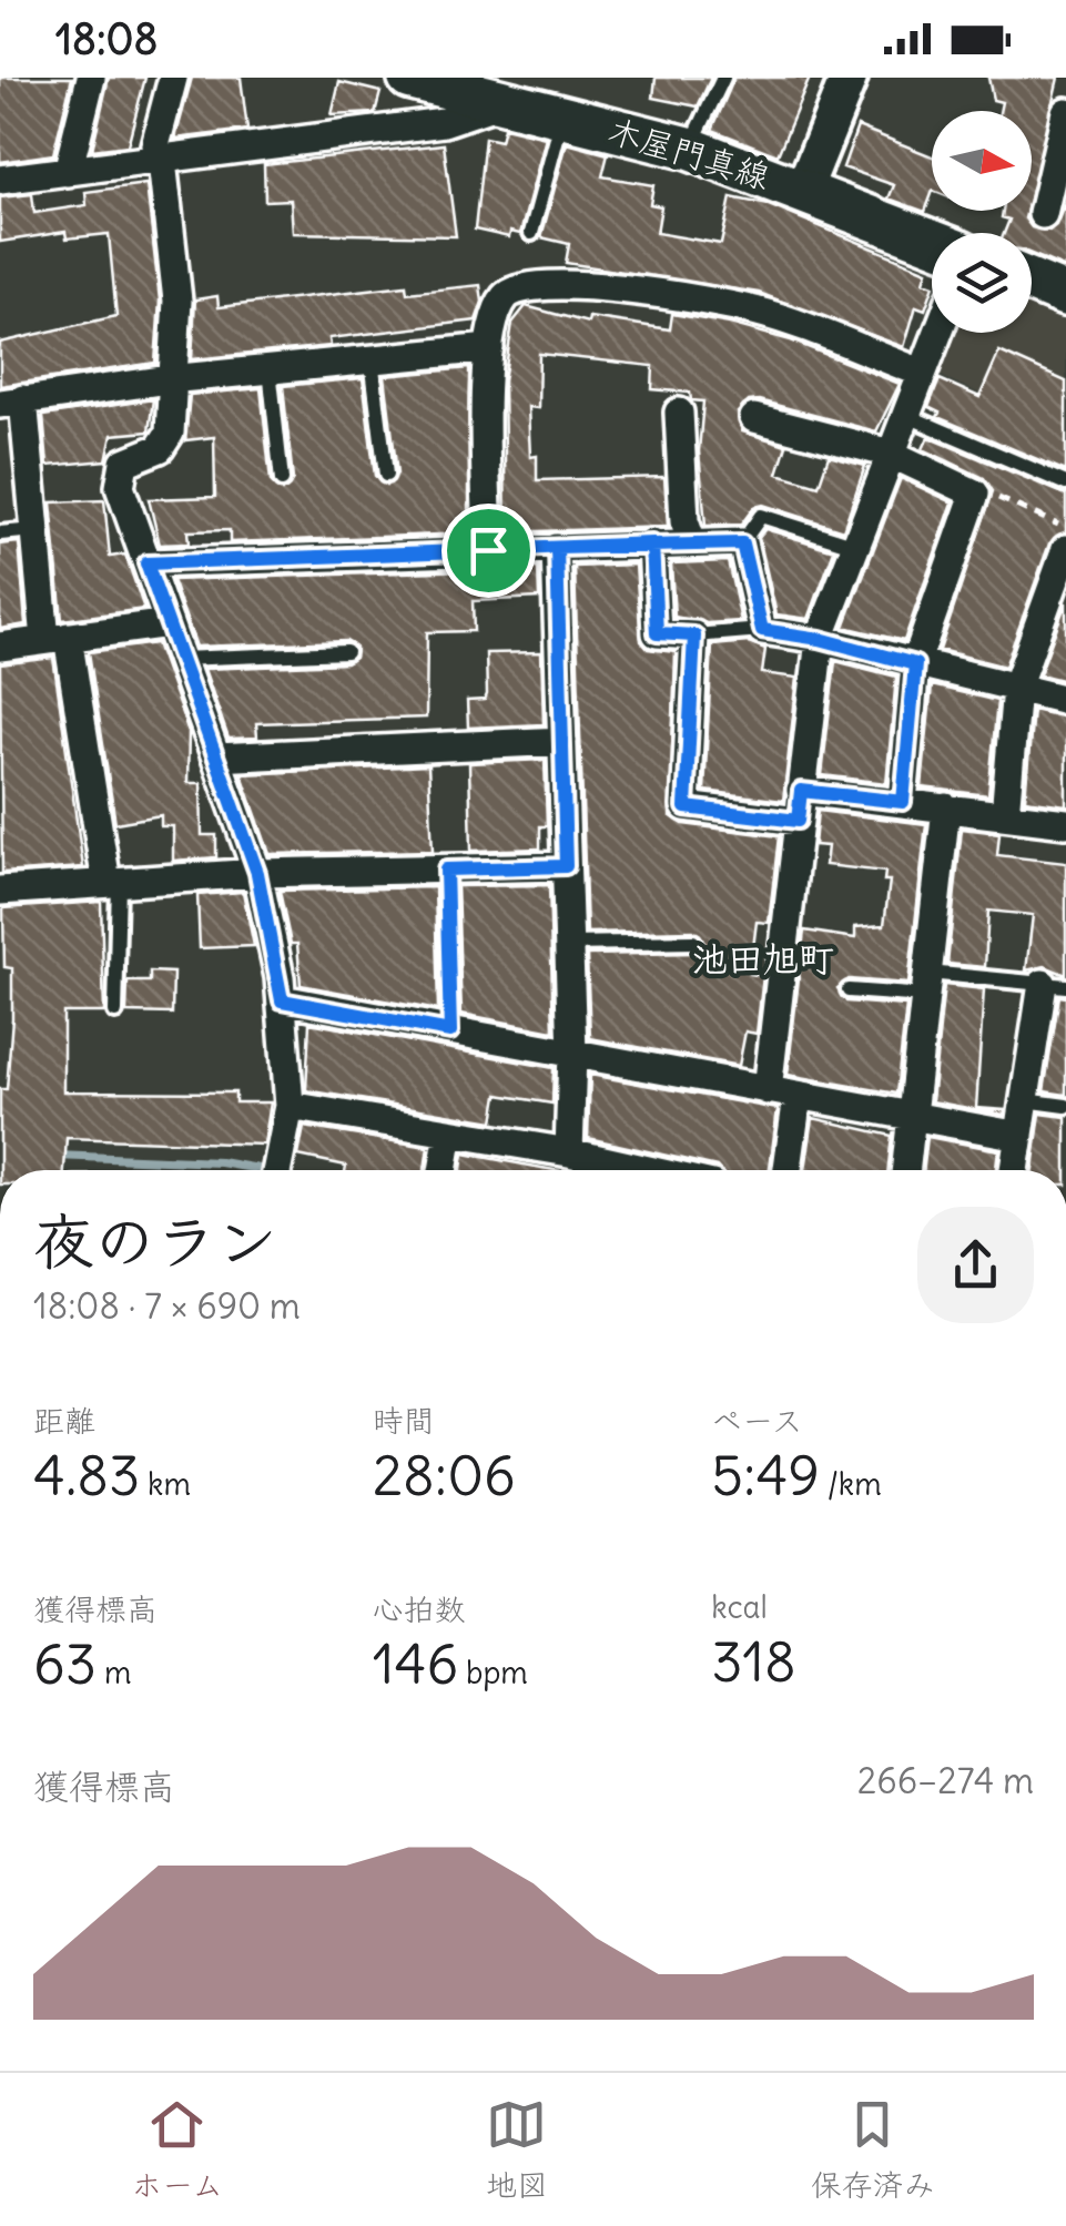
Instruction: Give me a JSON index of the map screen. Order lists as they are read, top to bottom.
{
  "streets": {
    "main road": ["木屋門真線"]
  },
  "districts": ["池田旭町"],
  "north": "right",
  "page": {
    "status": "18:08",
    "heading": ["夜のラン", "18:08 · 7 × 690 m"],
    "stats": [
      ["距離", "4.83 km"],
      ["時間", "28:06"],
      ["ペース", "5:49 /km"],
      ["獲得標高", "63 m"],
      ["心拍数", "146 bpm"],
      ["kcal", "318"]
    ],
    "chart": ["獲得標高", "266–274 m"],
    "tabs": ["ホーム", "地図", "保存済み"]
  }
}
